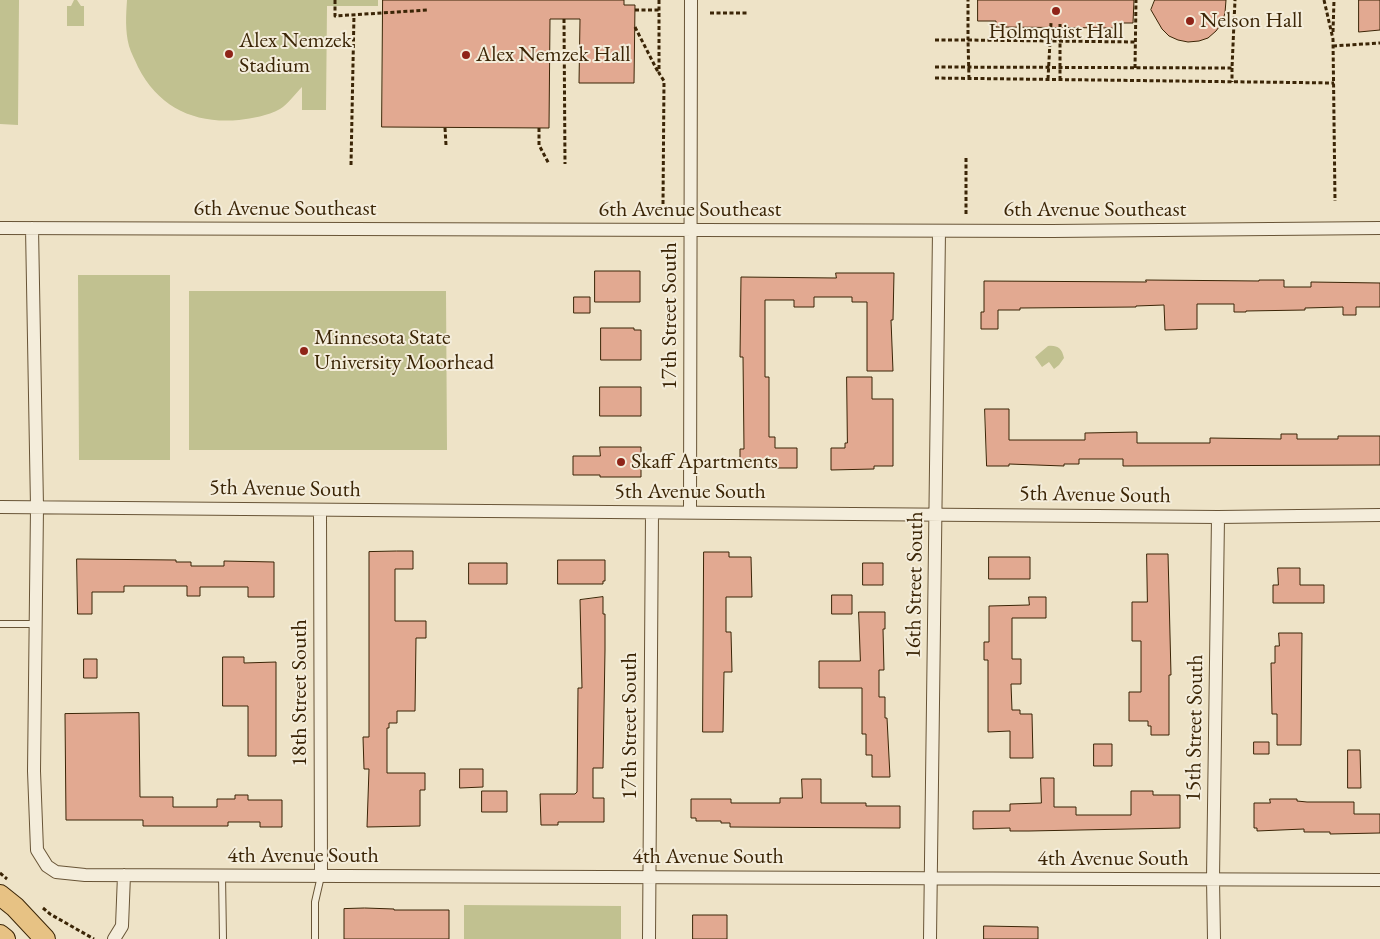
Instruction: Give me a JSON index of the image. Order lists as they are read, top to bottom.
{
  "streets": {
    "street": [
      "6th Avenue Southeast",
      "17th Street South",
      "5th Avenue South",
      "16th Street South",
      "18th Street South",
      "15th Street South",
      "4th Avenue South"
    ]
  },
  "crossings": [
    ["6th Avenue Southeast", "17th Street South"],
    ["6th Avenue Southeast", "16th Street South"],
    ["17th Street South", "5th Avenue South"],
    ["17th Street South", "4th Avenue South"],
    ["5th Avenue South", "16th Street South"],
    ["5th Avenue South", "18th Street South"],
    ["5th Avenue South", "15th Street South"],
    ["16th Street South", "4th Avenue South"],
    ["18th Street South", "4th Avenue South"],
    ["15th Street South", "4th Avenue South"]
  ],
  "places": [
    "Holmquist Hall",
    "Nelson Hall",
    "Alex Nemzek Stadium",
    "Alex Nemzek Hall",
    "Minnesota State University Moorhead",
    "Skaff Apartments"
  ]
}
